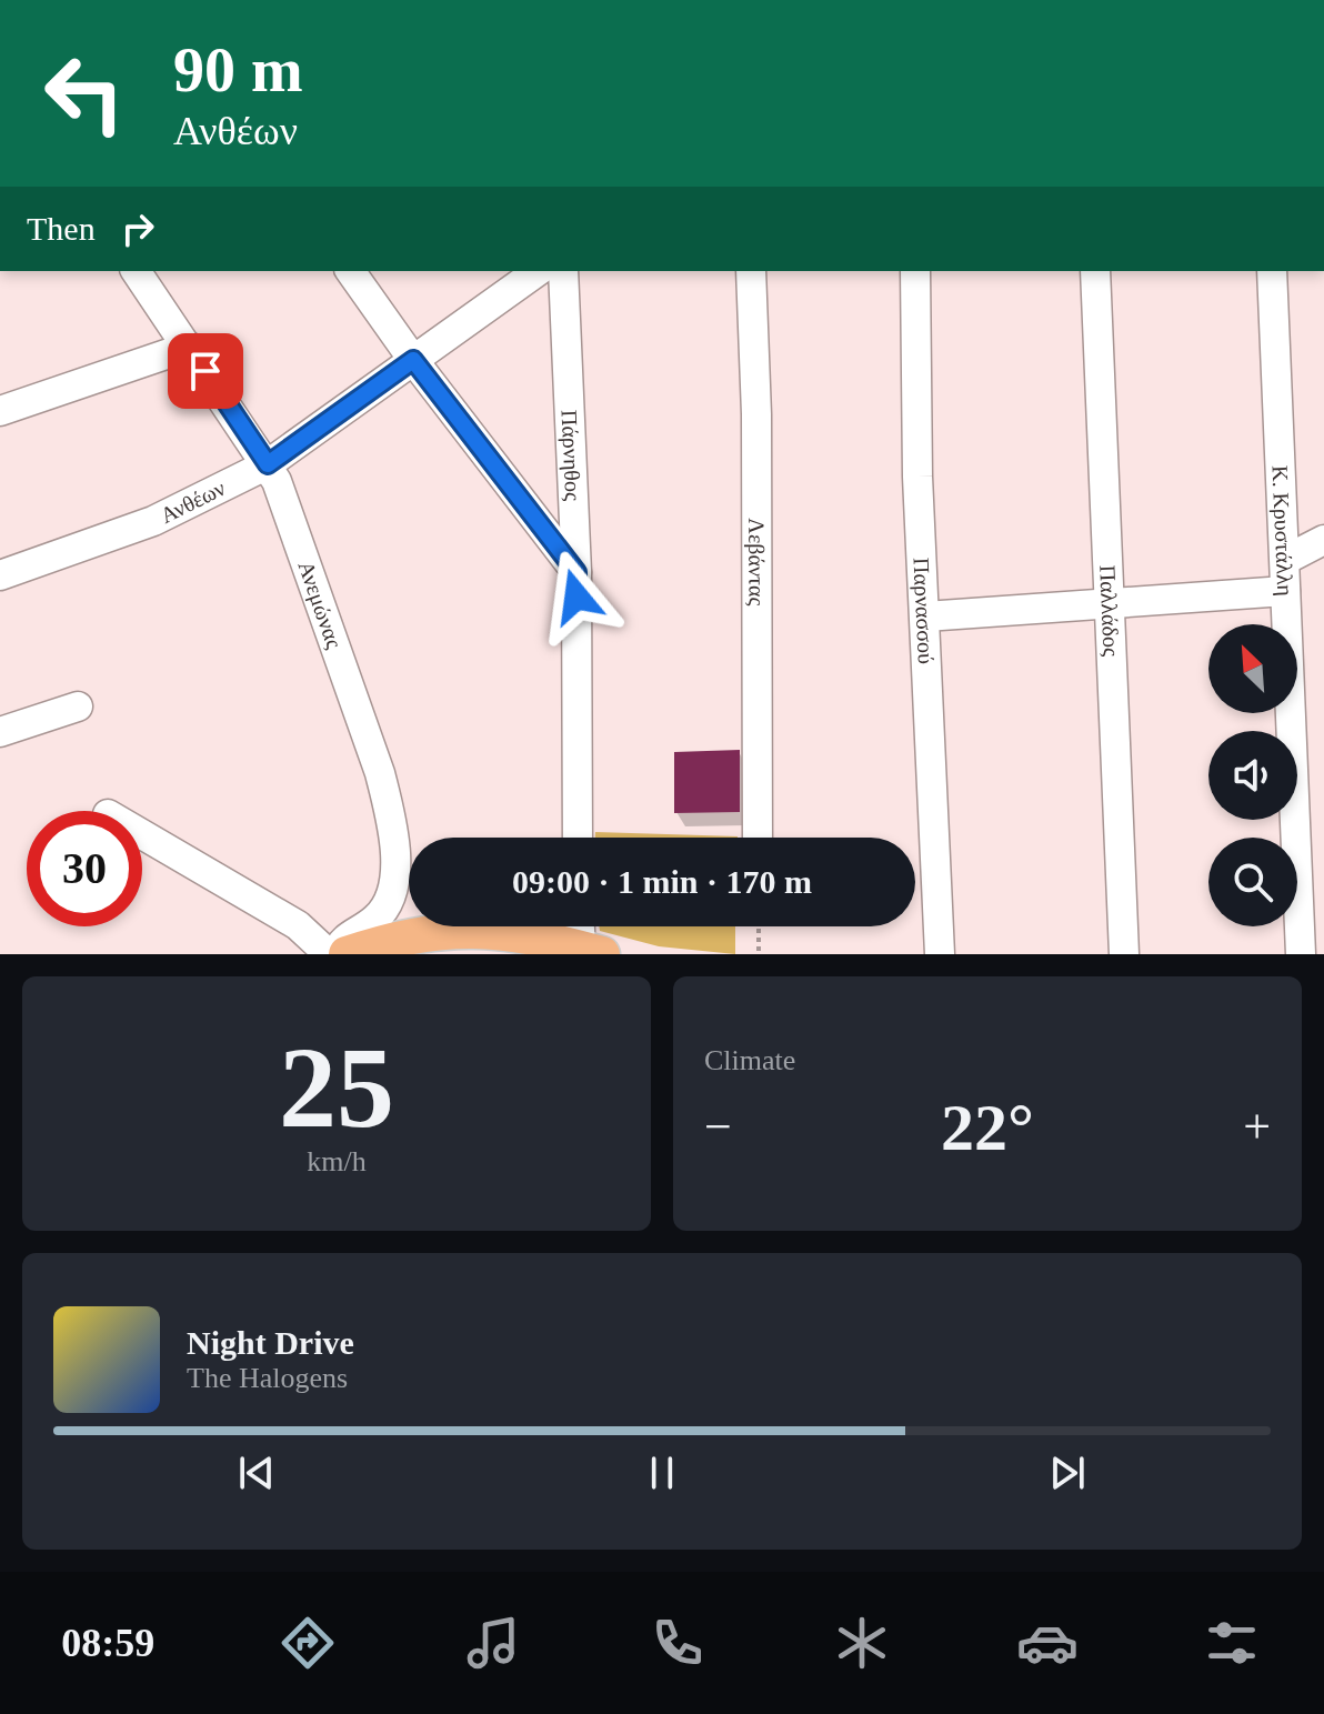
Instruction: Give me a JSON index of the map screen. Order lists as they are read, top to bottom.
{
  "streets": {
    "street": [
      "Πάρνηθος",
      "Ανθέων",
      "Κ. Κρυστάλλη",
      "Λεβάντας",
      "Ανεμώνας",
      "Παρνασσού",
      "Παλλάδος"
    ]
  },
  "crossings": [
    ["Ανθέων", "Ανεμώνας"]
  ],
  "north": "top left",
  "page": {
    "turn": ["90 m", "Ανθέων"],
    "then": "Then",
    "limit": "30",
    "trip": "09:00 · 1 min · 170 m",
    "tile": [
      ["25", "km/h"],
      "Climate"
    ],
    "heat": ["−", "22°", "+"],
    "song": ["Night Drive", "The Halogens"],
    "tabs": "08:59"
  }
}
